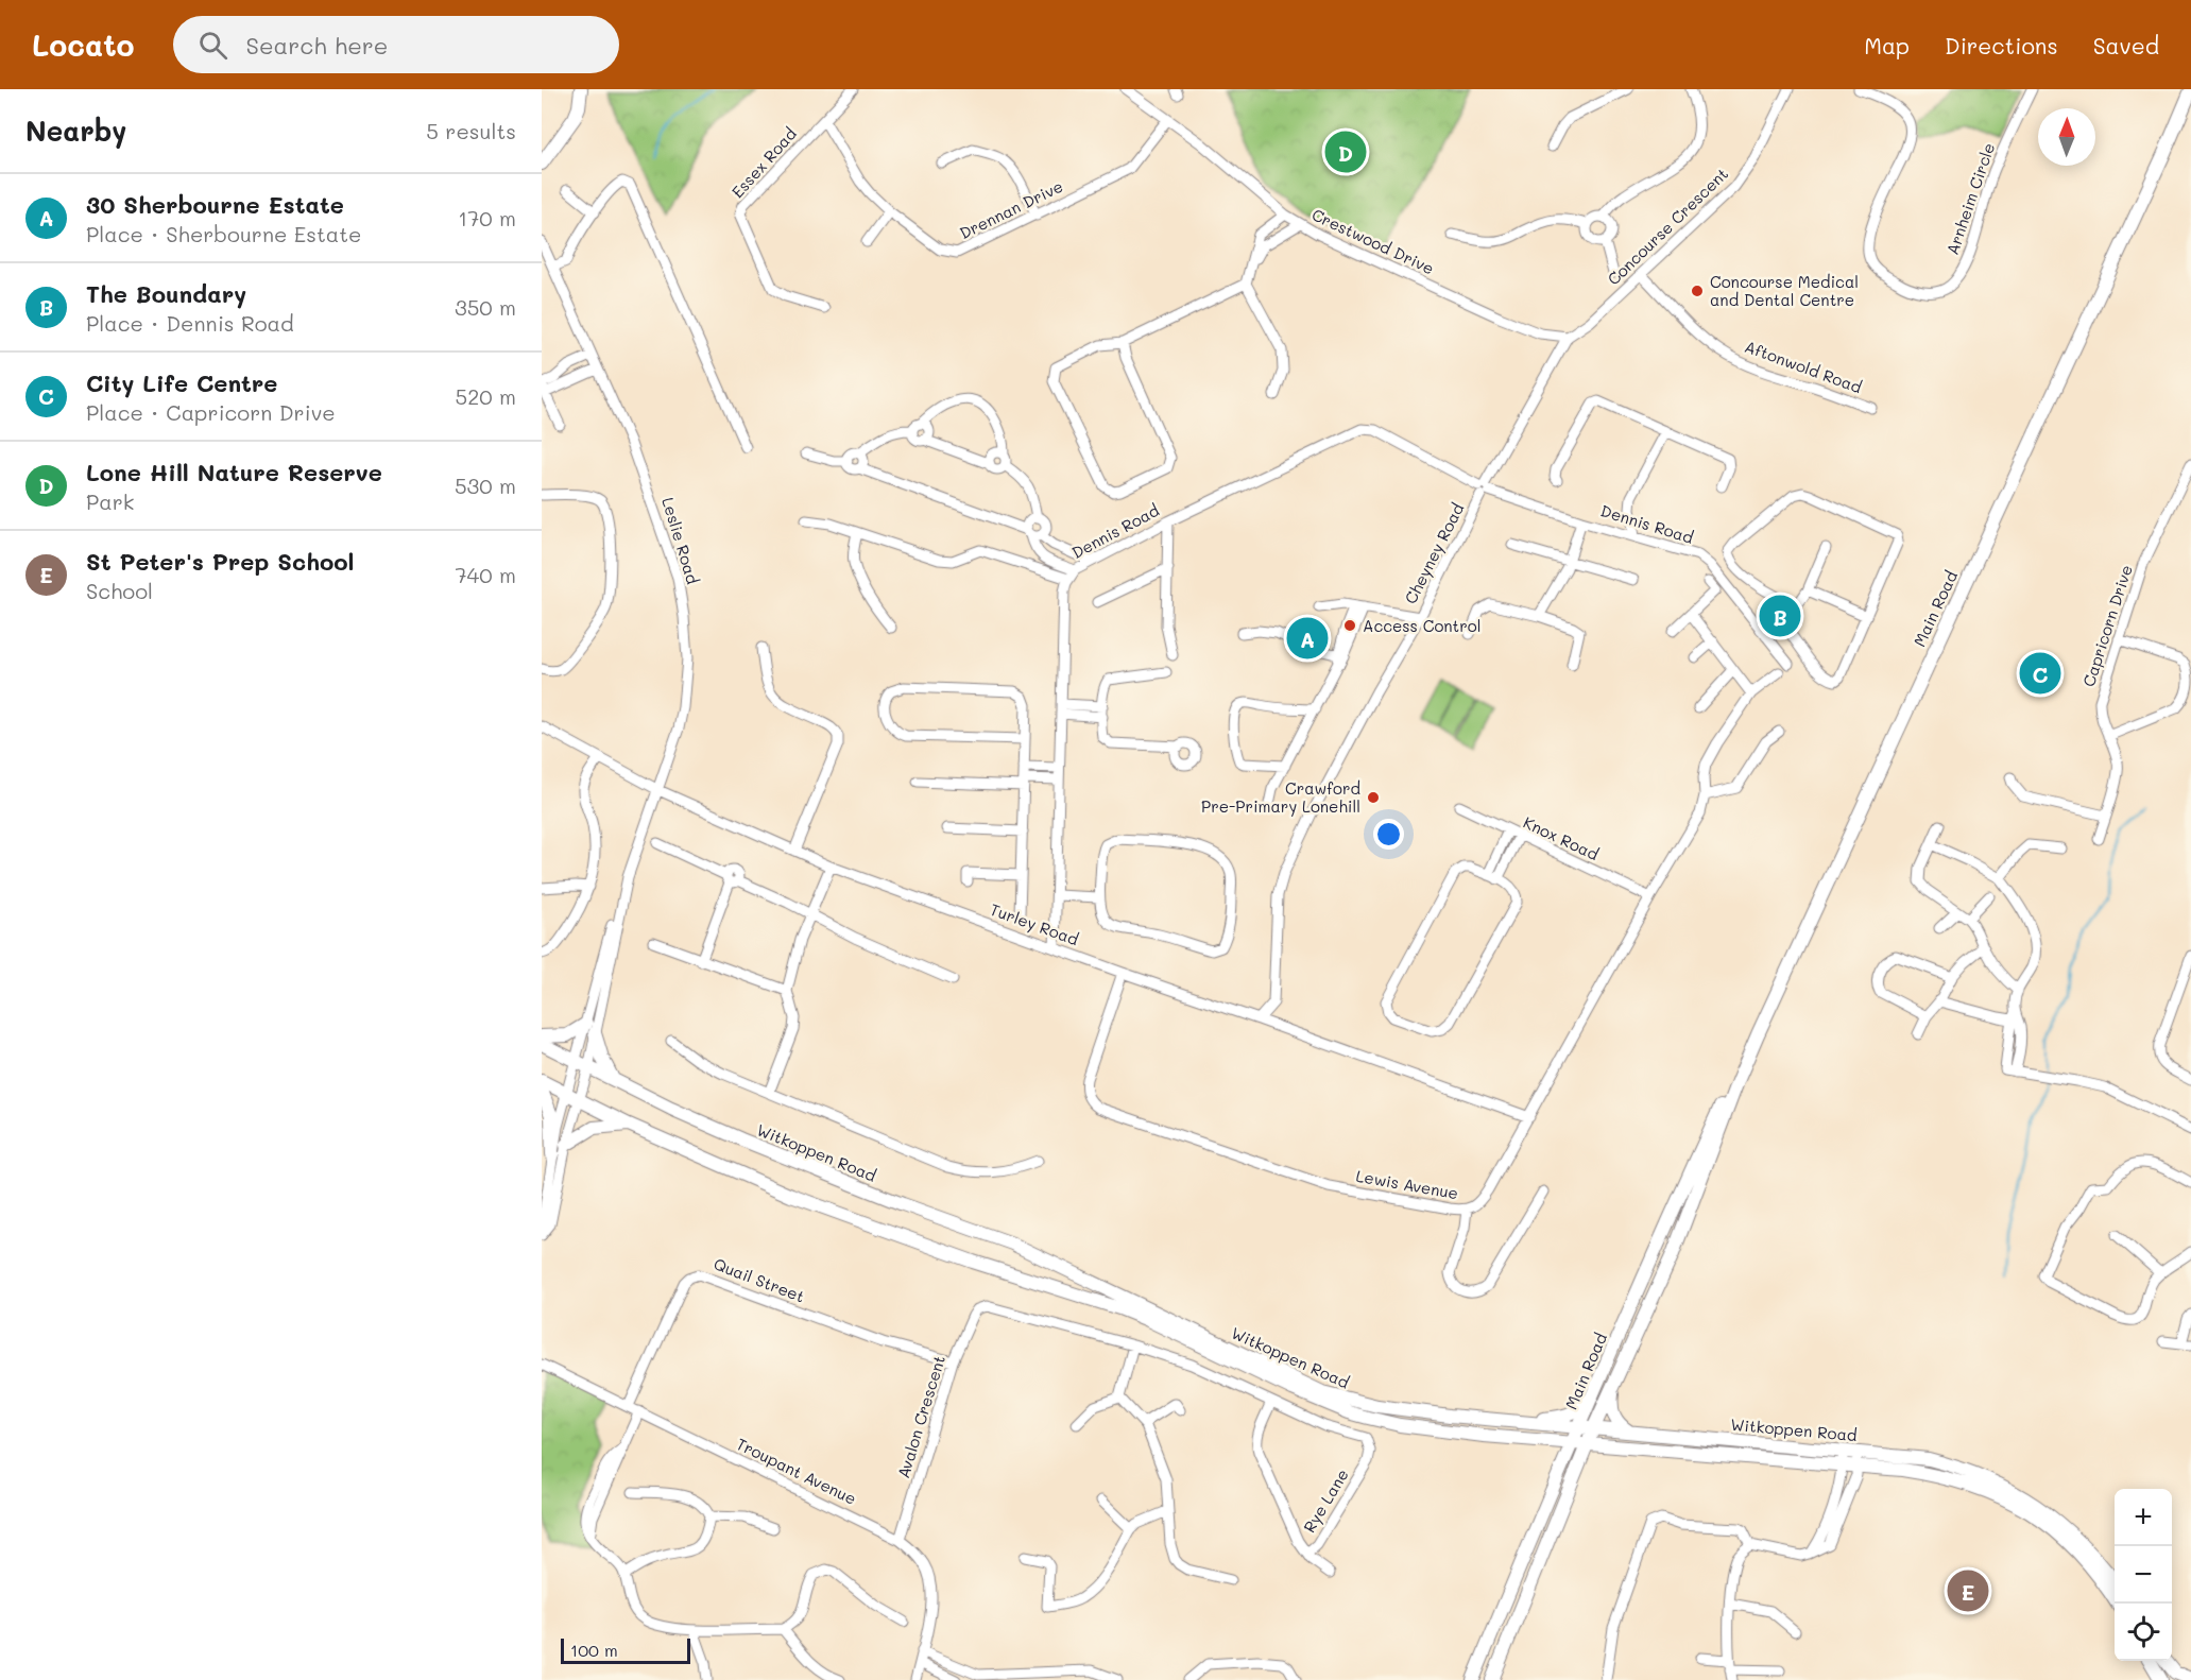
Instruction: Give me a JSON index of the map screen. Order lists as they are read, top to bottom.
{
  "streets": {
    "main road": ["Main Road", "Witkoppen Road"],
    "street": [
      "Essex Road",
      "Arnheim Circle",
      "Drennan Drive",
      "Concourse Crescent",
      "Crestwood Drive",
      "Aftonwold Road",
      "Dennis Road",
      "Leslie Road",
      "Cheyney Road",
      "Capricorn Drive",
      "Knox Road",
      "Turley Road",
      "Lewis Avenue",
      "Quail Street",
      "Avalon Crescent",
      "Troupant Avenue",
      "Rye Lane"
    ]
  },
  "crossings": [
    ["Essex Road", "Drennan Drive"],
    ["Drennan Drive", "Crestwood Drive"],
    ["Concourse Crescent", "Crestwood Drive"],
    ["Concourse Crescent", "Aftonwold Road"],
    ["Concourse Crescent", "Cheyney Road"],
    ["Crestwood Drive", "Cheyney Road"],
    ["Dennis Road", "Cheyney Road"],
    ["Dennis Road", "Turley Road"],
    ["Leslie Road", "Turley Road"],
    ["Leslie Road", "Witkoppen Road"],
    ["Cheyney Road", "Turley Road"],
    ["Main Road", "Witkoppen Road"],
    ["Knox Road", "Lewis Avenue"],
    ["Turley Road", "Lewis Avenue"],
    ["Quail Street", "Avalon Crescent"],
    ["Quail Street", "Troupant Avenue"],
    ["Avalon Crescent", "Troupant Avenue"],
    ["Avalon Crescent", "Rye Lane"]
  ],
  "places": ["Concourse Medical and Dental Centre", "Access Control", "Crawford Pre-Primary Lonehill"],
  "scale_bar": "100 m",
  "north": "top",
  "page": {
    "header": "Locato",
    "search": "Search here",
    "nav": ["Map", "Directions", "Saved"],
    "heading": ["Nearby", "5 results"],
    "pins": [
      "D",
      "B",
      "A",
      "C",
      "E"
    ],
    "list": [
      {
        "mark": "A",
        "name": "30 Sherbourne Estate",
        "note": "Place · Sherbourne Estate",
        "value": "170 m"
      },
      {
        "mark": "B",
        "name": "The Boundary",
        "note": "Place · Dennis Road",
        "value": "350 m"
      },
      {
        "mark": "C",
        "name": "City Life Centre",
        "note": "Place · Capricorn Drive",
        "value": "520 m"
      },
      {
        "mark": "D",
        "name": "Lone Hill Nature Reserve",
        "note": "Park",
        "value": "530 m"
      },
      {
        "mark": "E",
        "name": "St Peter's Prep School",
        "note": "School",
        "value": "740 m"
      }
    ],
    "map_buttons": ["+", "−"],
    "scale": "100 m"
  }
}
